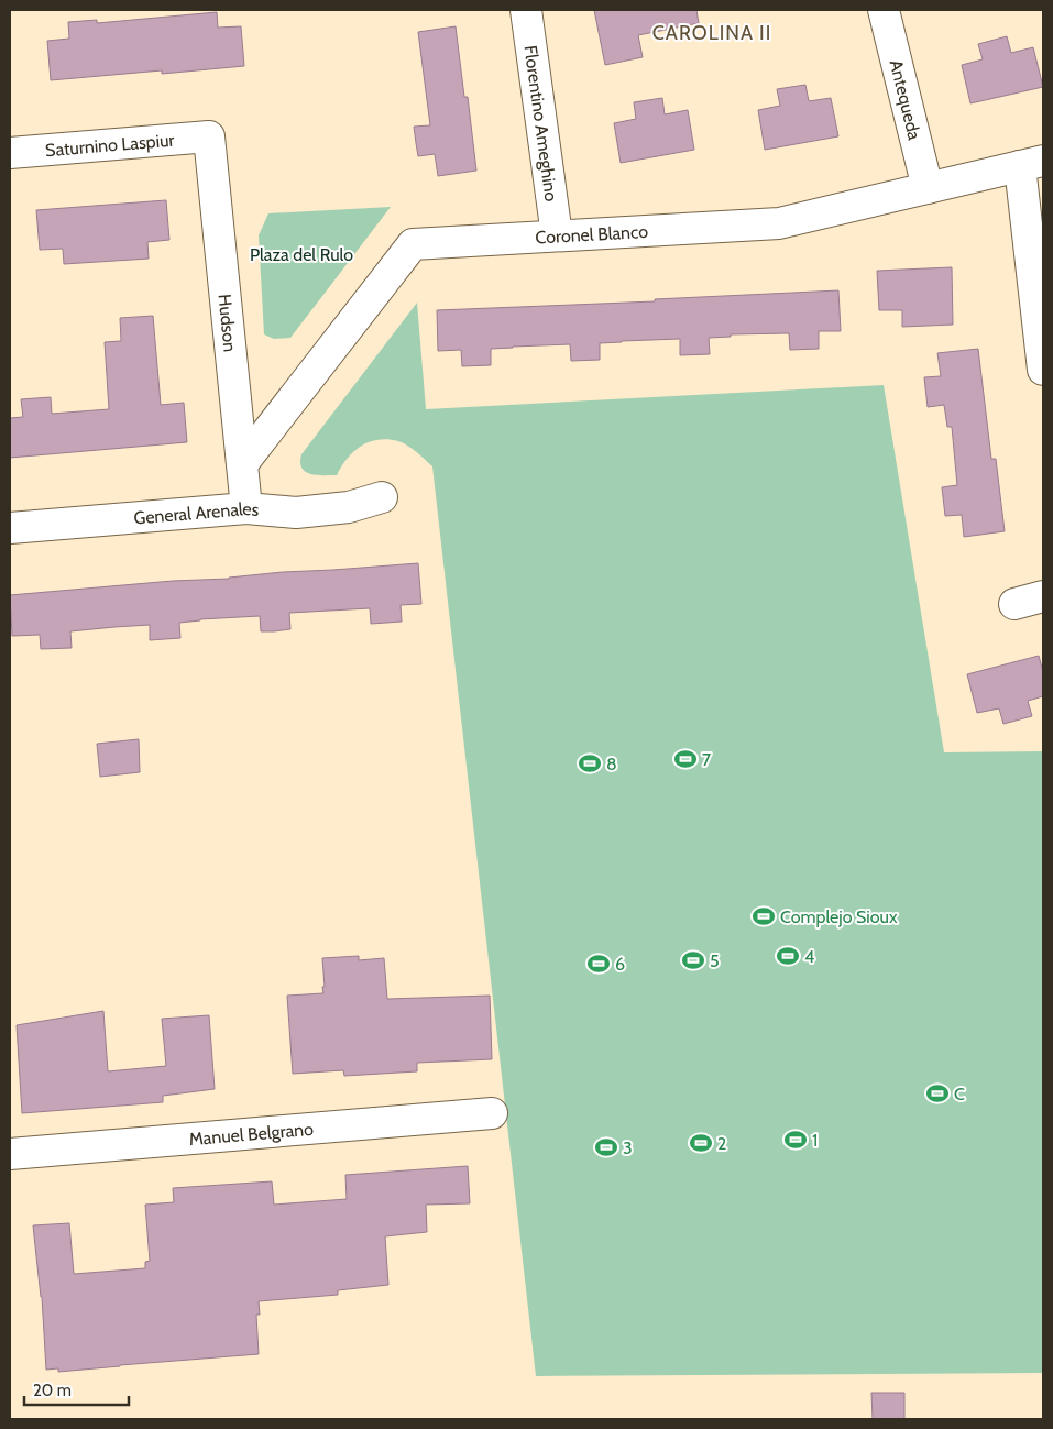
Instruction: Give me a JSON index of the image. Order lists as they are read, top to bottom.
{
  "streets": {
    "street": [
      "Antequeda",
      "Florentino Ameghino",
      "Saturnino Laspiur",
      "Coronel Blanco",
      "Hudson",
      "General Arenales",
      "Manuel Belgrano"
    ]
  },
  "crossings": [
    ["Antequeda", "Coronel Blanco"],
    ["Florentino Ameghino", "Coronel Blanco"],
    ["Saturnino Laspiur", "Hudson"],
    ["Coronel Blanco", "Hudson"],
    ["Hudson", "General Arenales"]
  ],
  "districts": ["CAROLINA II"],
  "parks": ["Plaza del Rulo"],
  "places": {
    "sports": [
      "7",
      "8",
      "Complejo Sioux",
      "4",
      "5",
      "6",
      "C",
      "1",
      "2",
      "3"
    ]
  },
  "scale_bar": "20 m"
}
